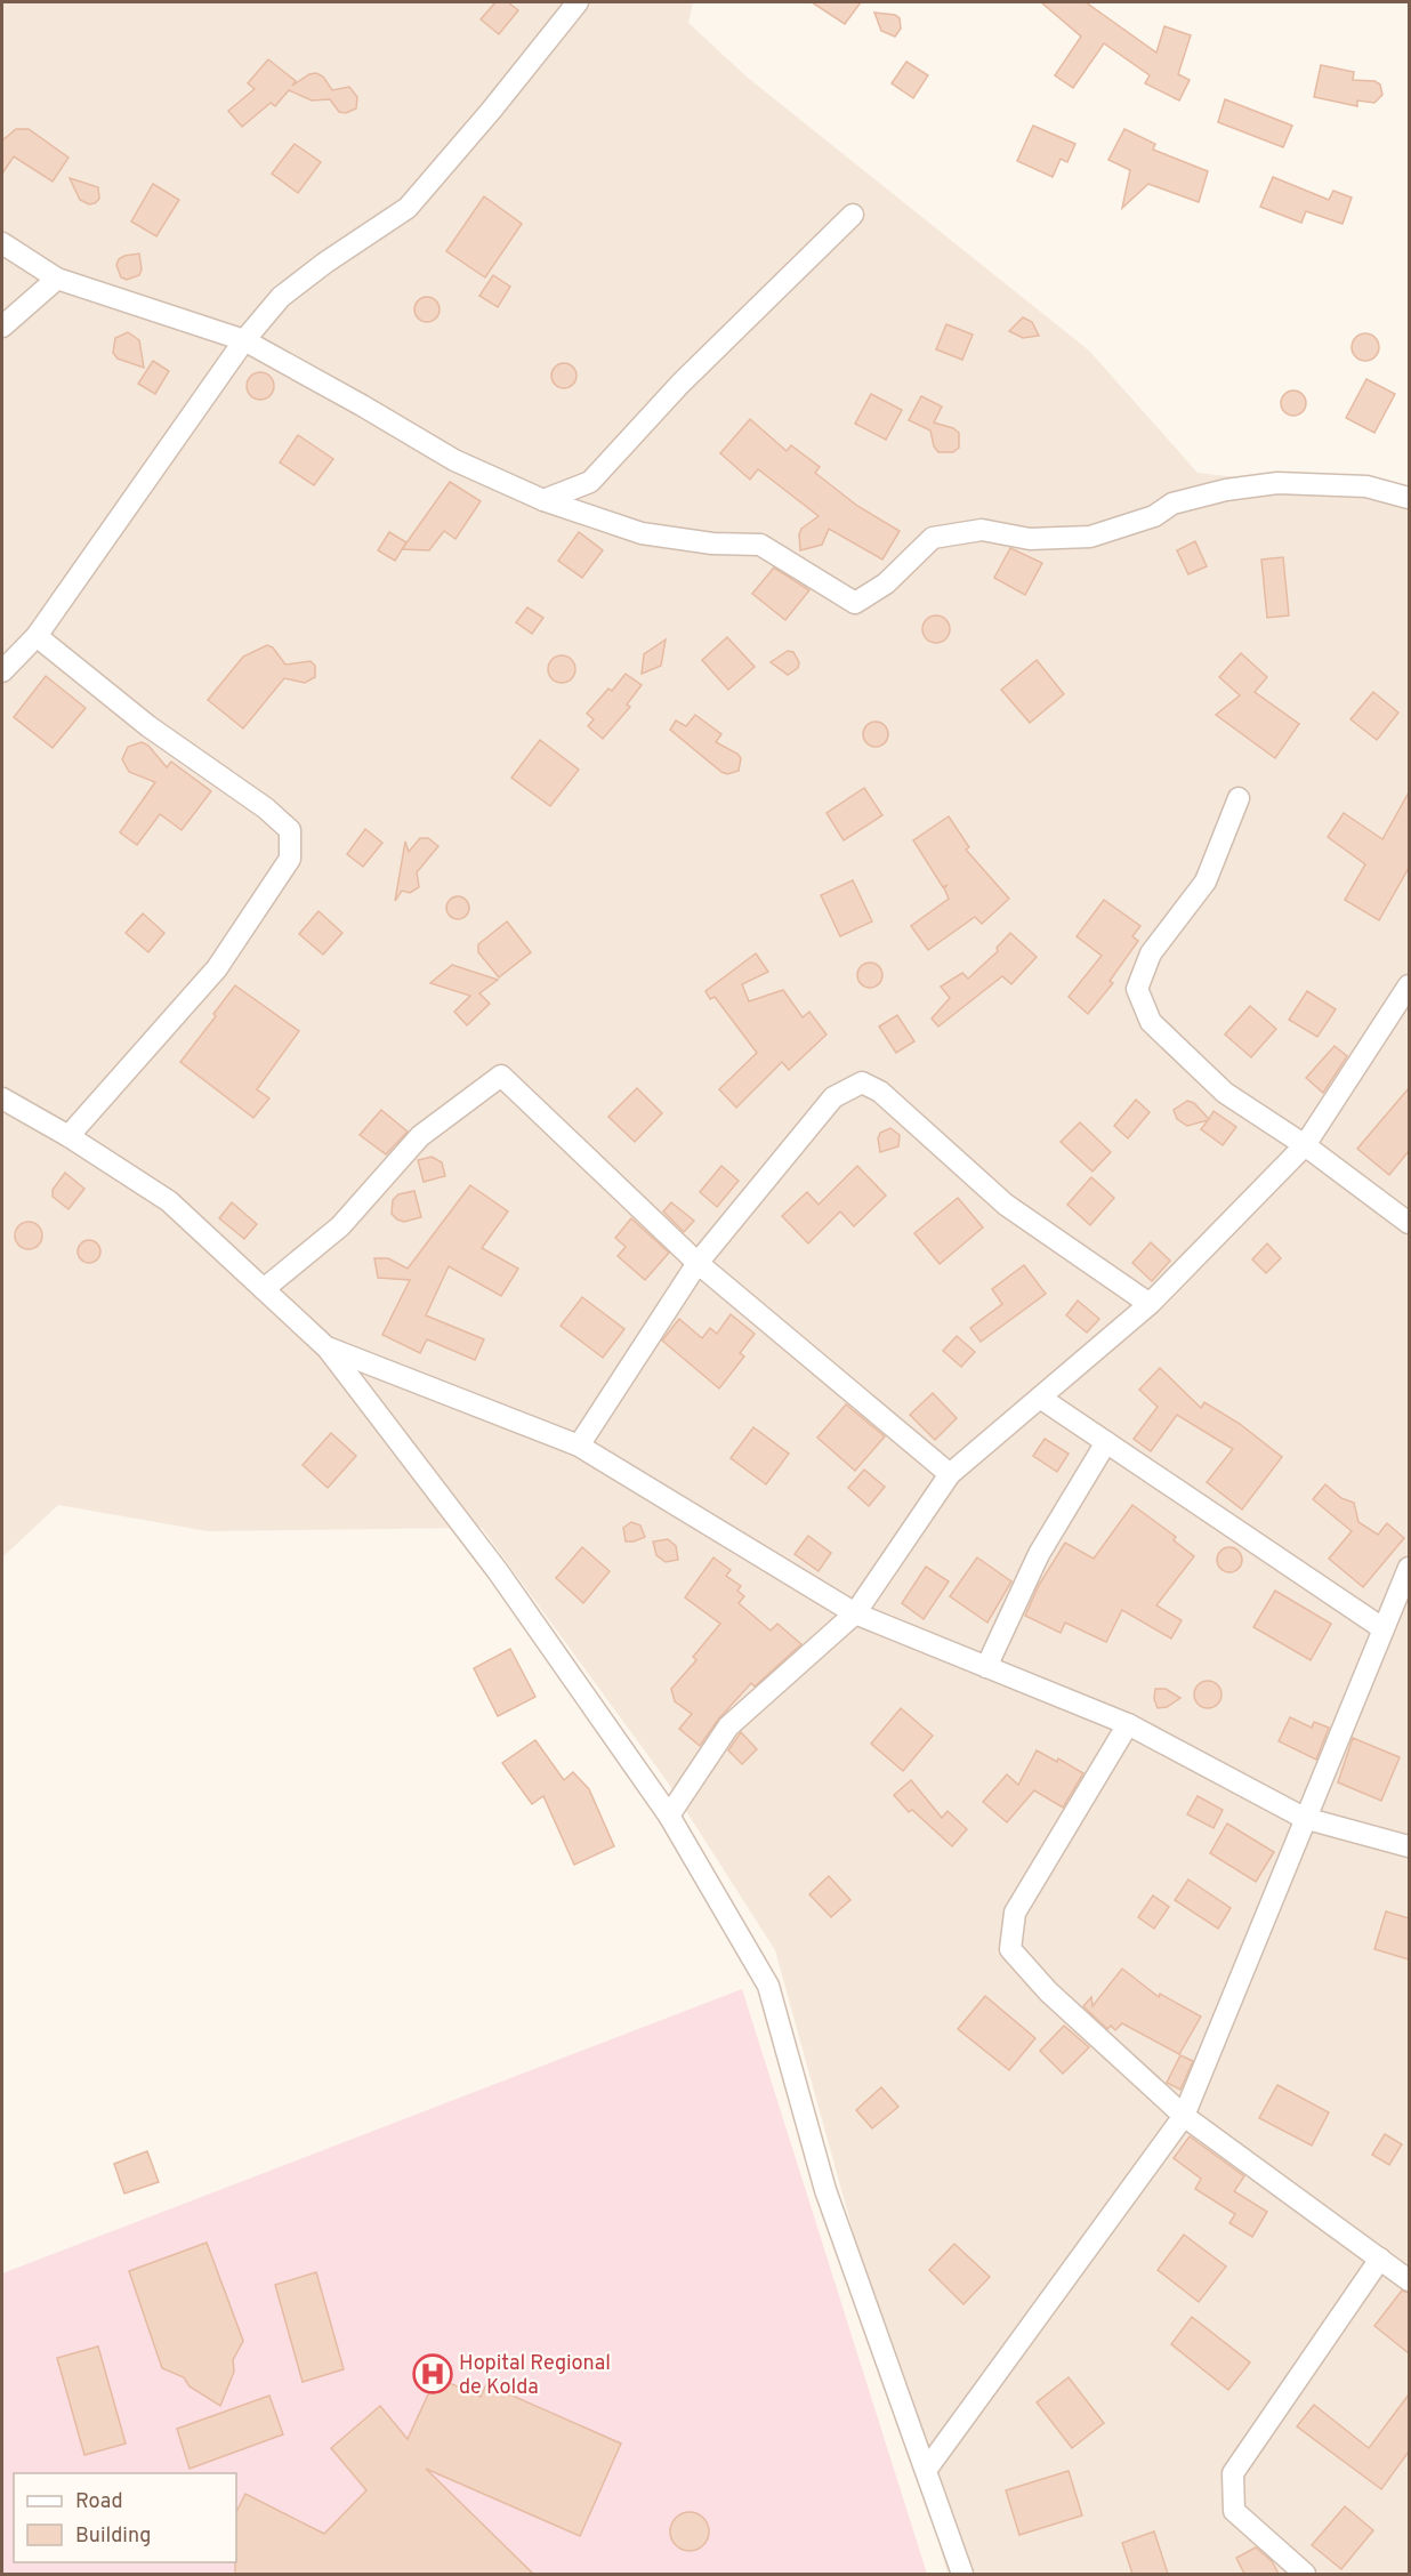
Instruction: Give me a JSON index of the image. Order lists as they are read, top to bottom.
{
  "places": {
    "hospital": ["Hopital Regional de Kolda"]
  },
  "legend": ["Road", "Building"]
}
